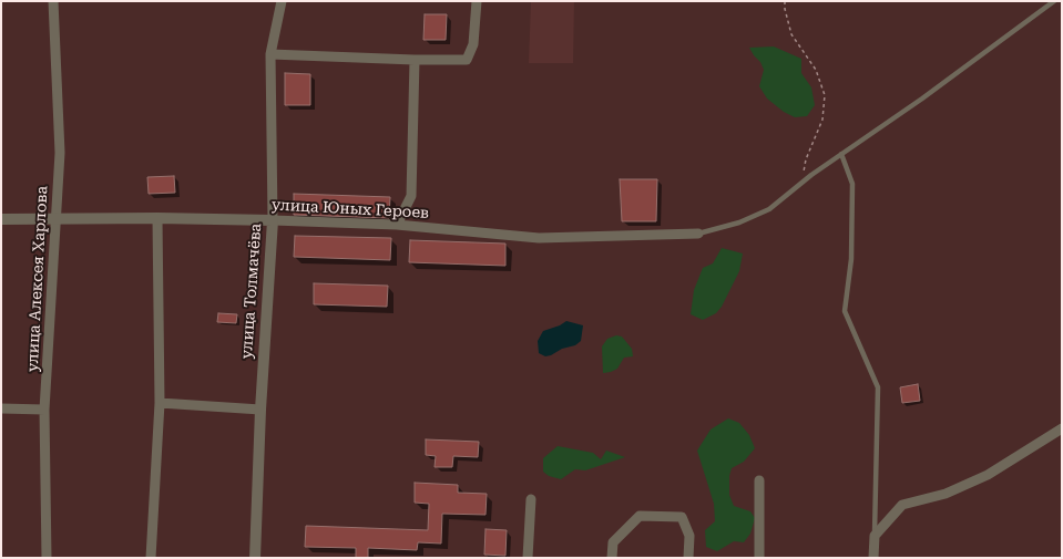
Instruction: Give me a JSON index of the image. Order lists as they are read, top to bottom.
{
  "streets": {
    "street": ["улица Юных Героев", "улица Алексея Харлова", "улица Толмачёва"]
  },
  "crossings": [
    ["улица Юных Героев", "улица Алексея Харлова"],
    ["улица Юных Героев", "улица Толмачёва"]
  ]
}
